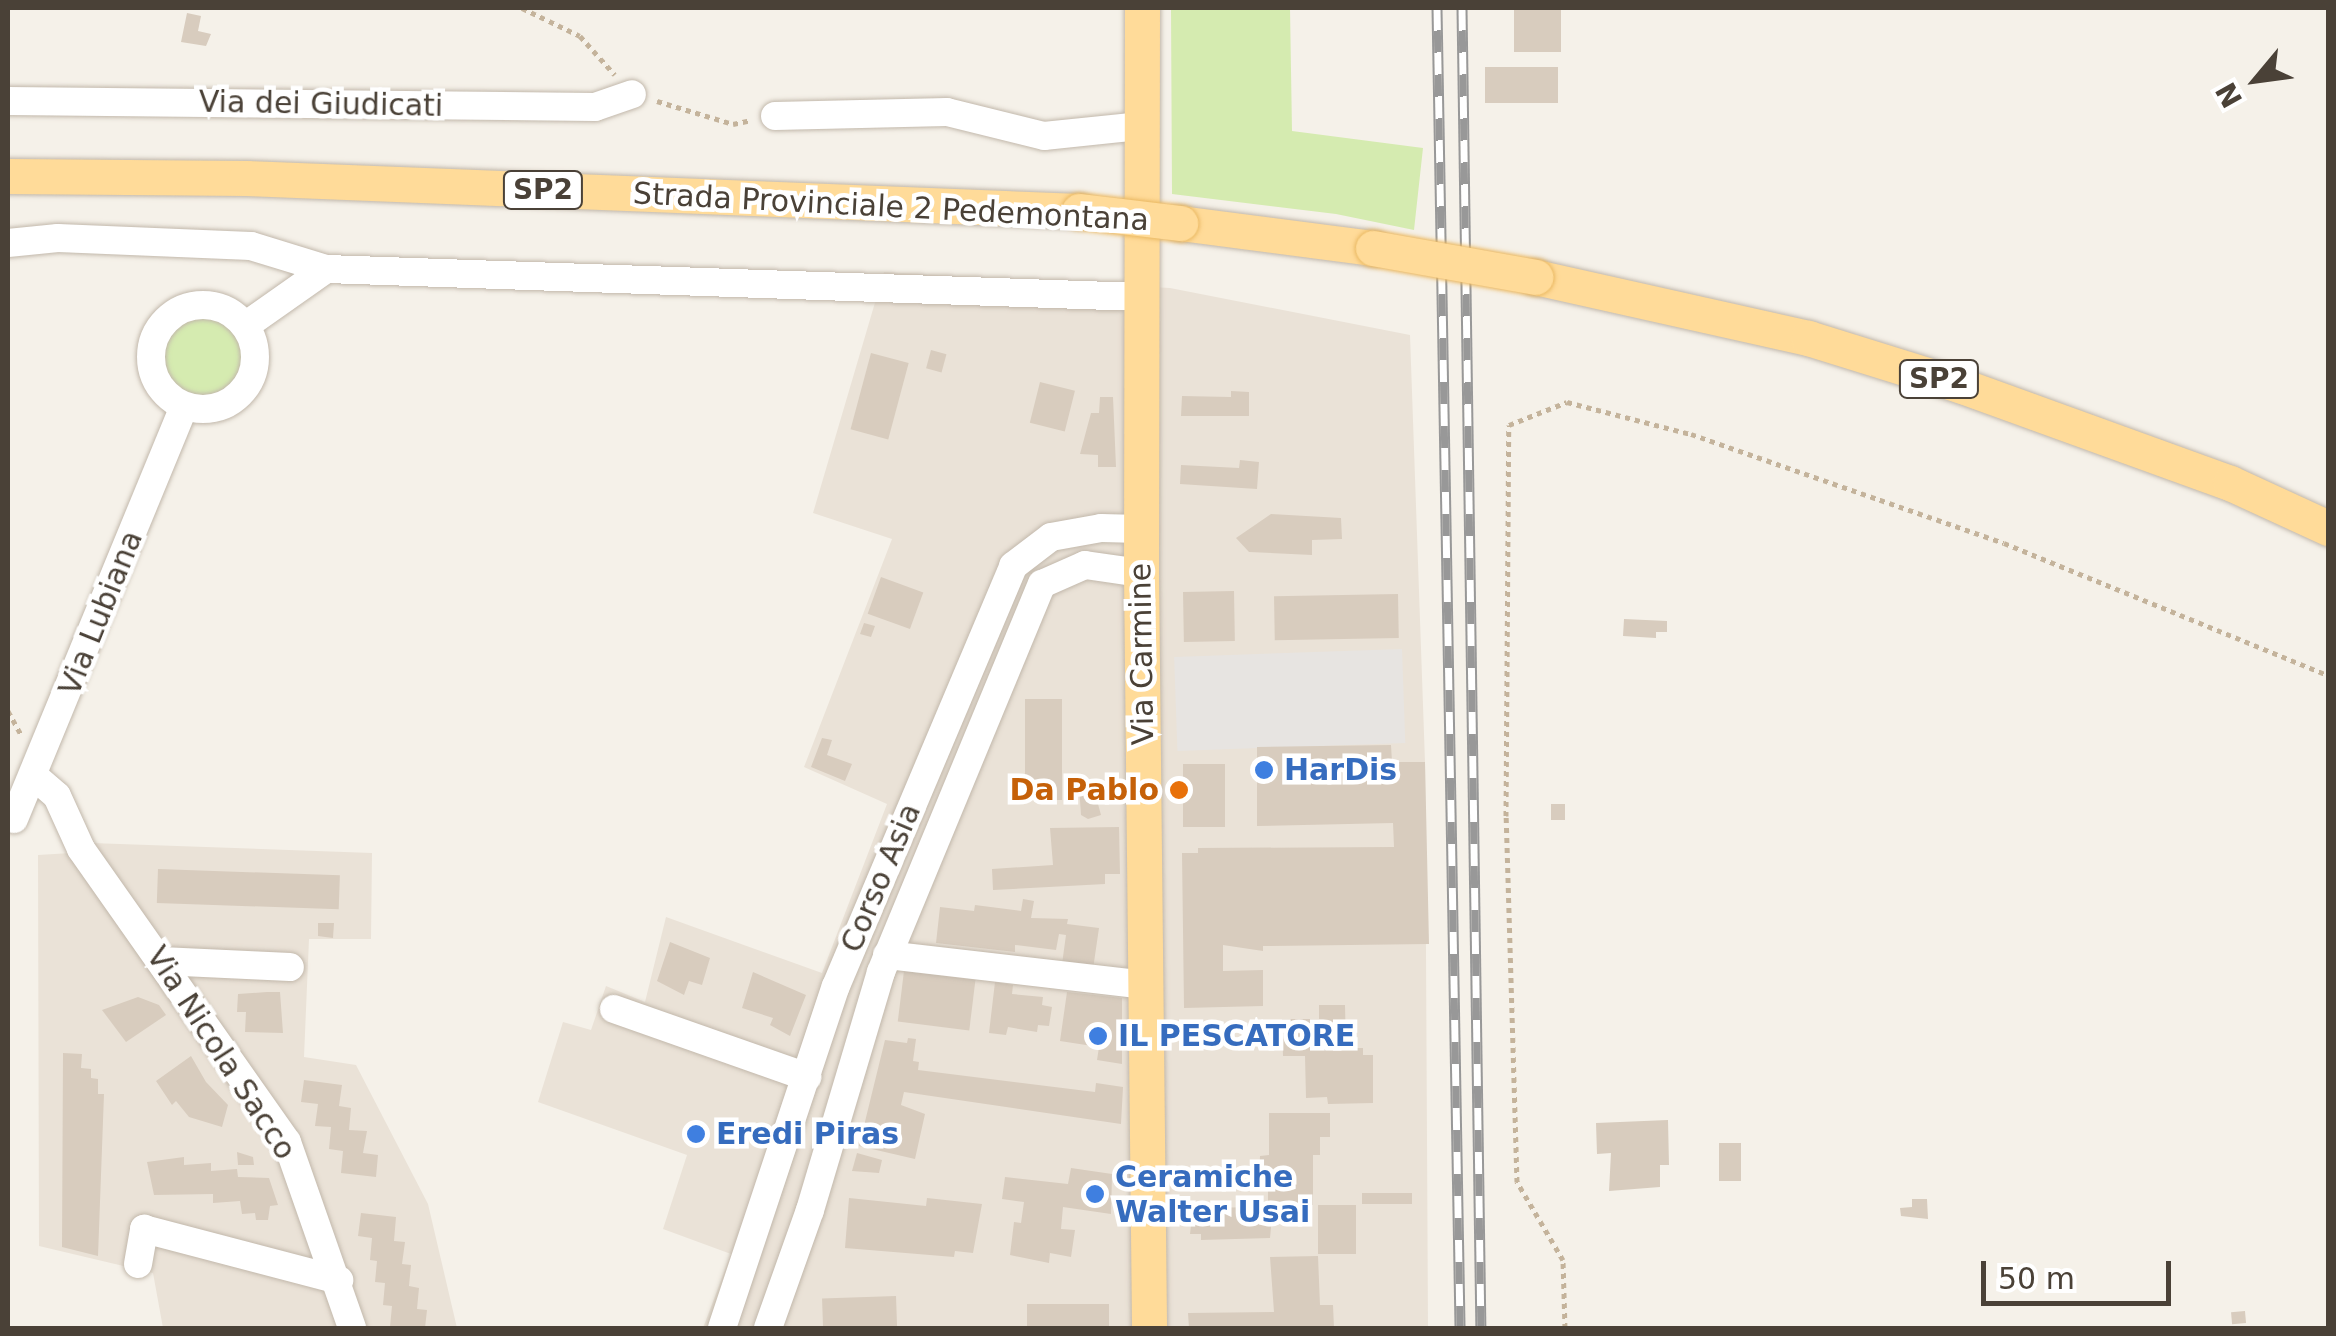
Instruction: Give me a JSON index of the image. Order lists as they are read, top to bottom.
{
  "streets": {
    "main road": ["SP2", "Strada Provinciale 2 Pedemontana", "Via Carmine"],
    "street": [
      "Via dei Giudicati",
      "Via Lubiana",
      "Corso Asia",
      "Via Nicola Sacco"
    ]
  },
  "crossings": [
    ["Via Lubiana", "Via Nicola Sacco"],
    ["Via Carmine", "Corso Asia"]
  ],
  "places": [
    "HarDis",
    "Da Pablo",
    "IL PESCATORE",
    "Eredi Piras",
    "Ceramiche Walter Usai"
  ],
  "scale_bar": "50 m",
  "north": "bottom left"
}
